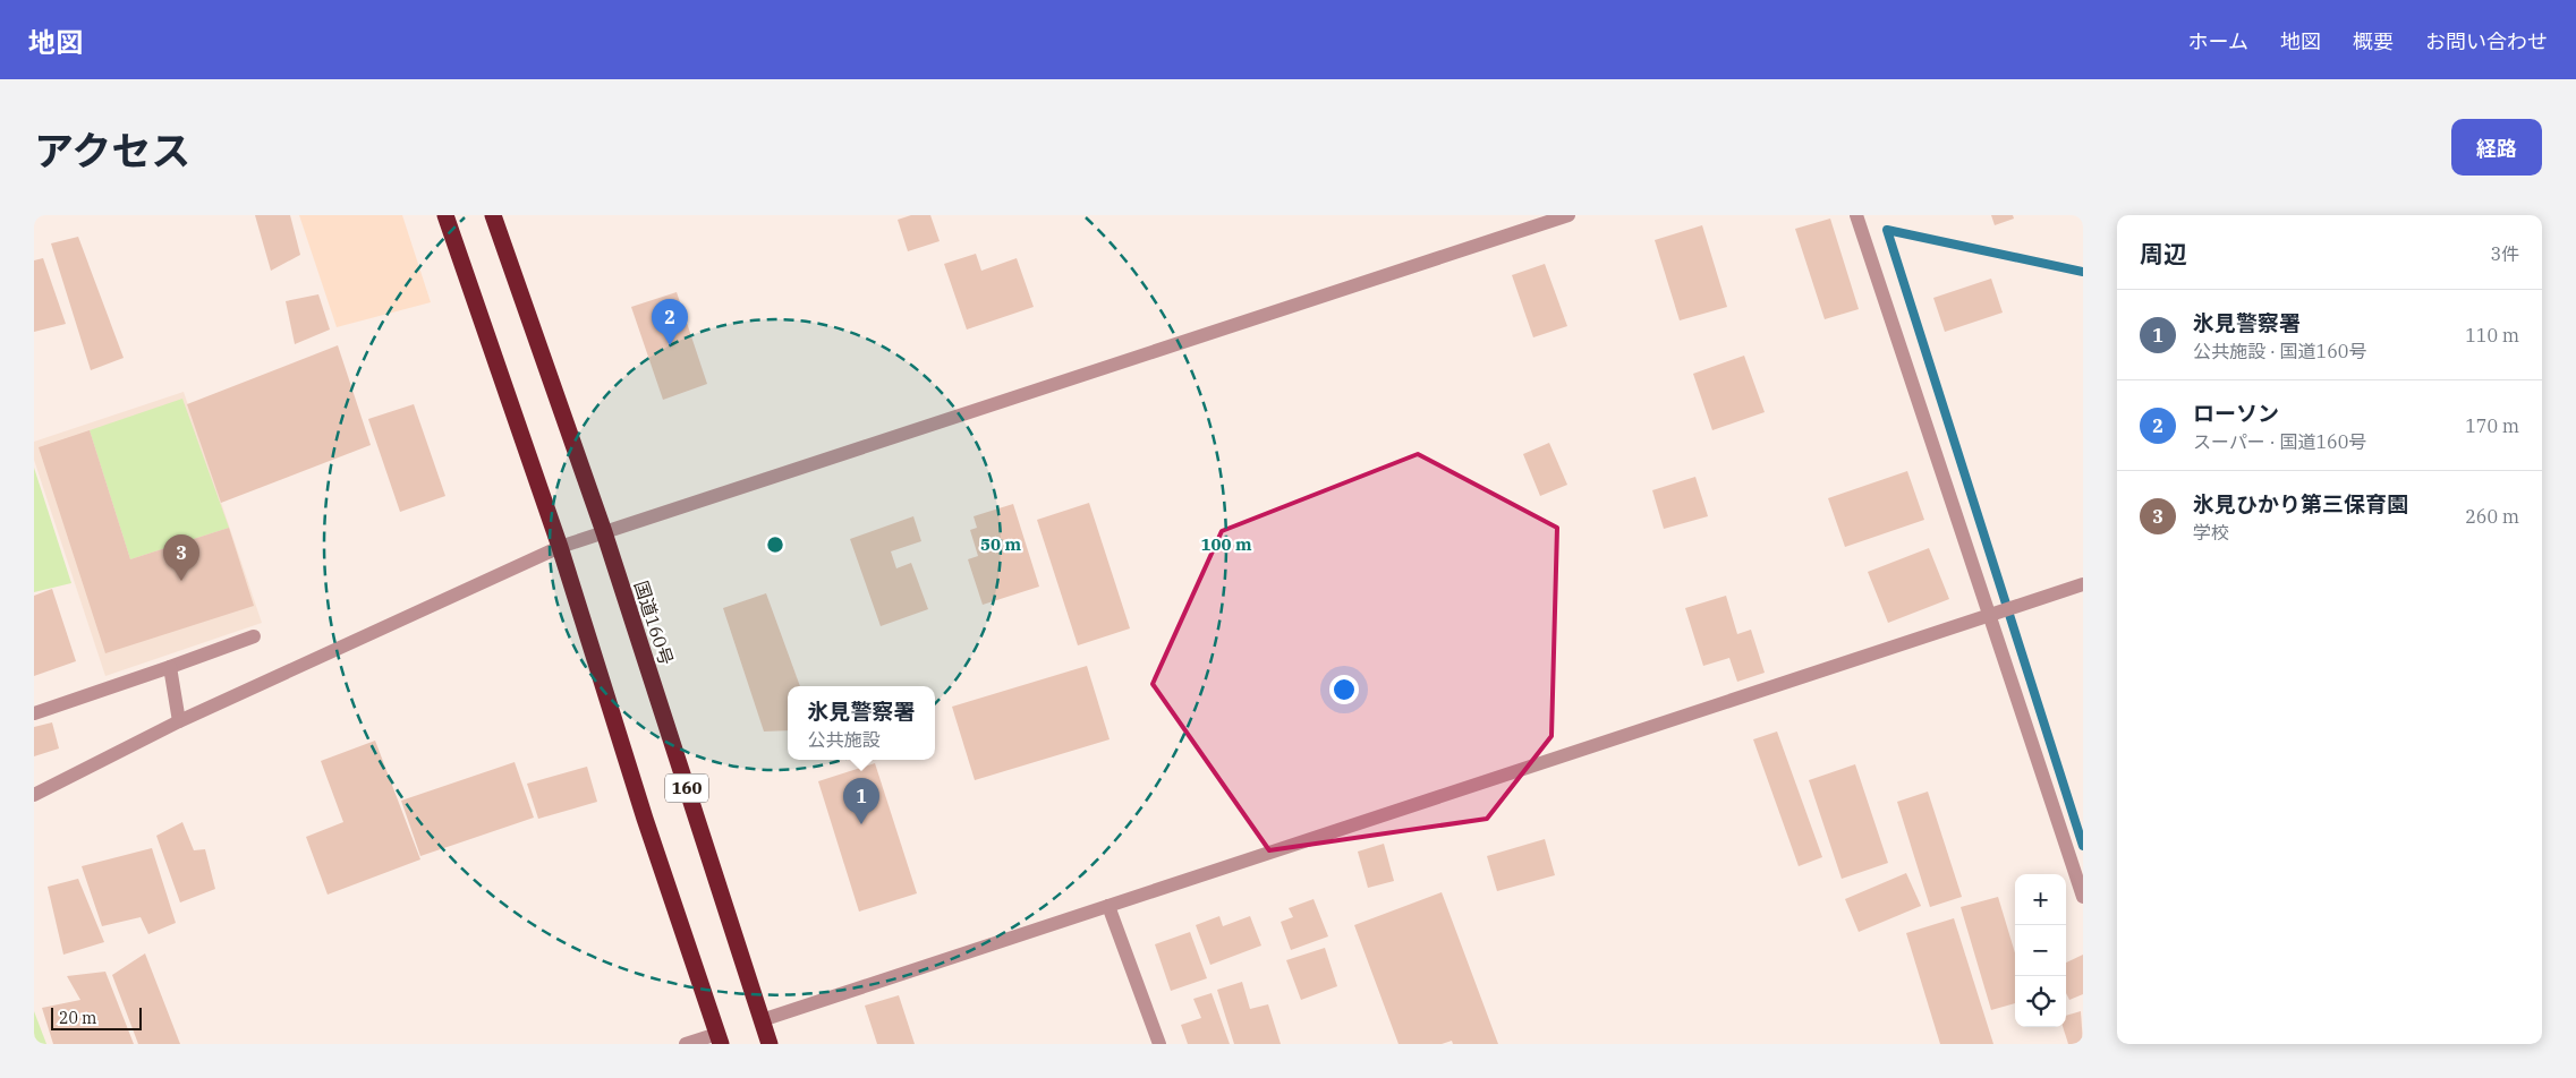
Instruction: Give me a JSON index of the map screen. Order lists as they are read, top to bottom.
{
  "streets": {
    "highway": ["国道160号", "160"]
  },
  "scale_bar": "20 m",
  "page": {
    "header": "地図",
    "nav": [
      "ホーム",
      "地図",
      "概要",
      "お問い合わせ"
    ],
    "title": "アクセス",
    "buttons": "経路",
    "heading": ["周辺", "3件"],
    "list": [
      {
        "mark": "1",
        "name": "氷見警察署",
        "note": "公共施設 · 国道160号",
        "value": "110 m"
      },
      {
        "mark": "2",
        "name": "ローソン",
        "note": "スーパー · 国道160号",
        "value": "170 m"
      },
      {
        "mark": "3",
        "name": "氷見ひかり第三保育園",
        "note": "学校",
        "value": "260 m"
      }
    ],
    "pins": ["2", "3", "1"],
    "popup": ["氷見警察署", "公共施設"],
    "map_buttons": ["+", "−"],
    "scale": "20 m"
  },
  "rings": ["50 m", "100 m"]
}
